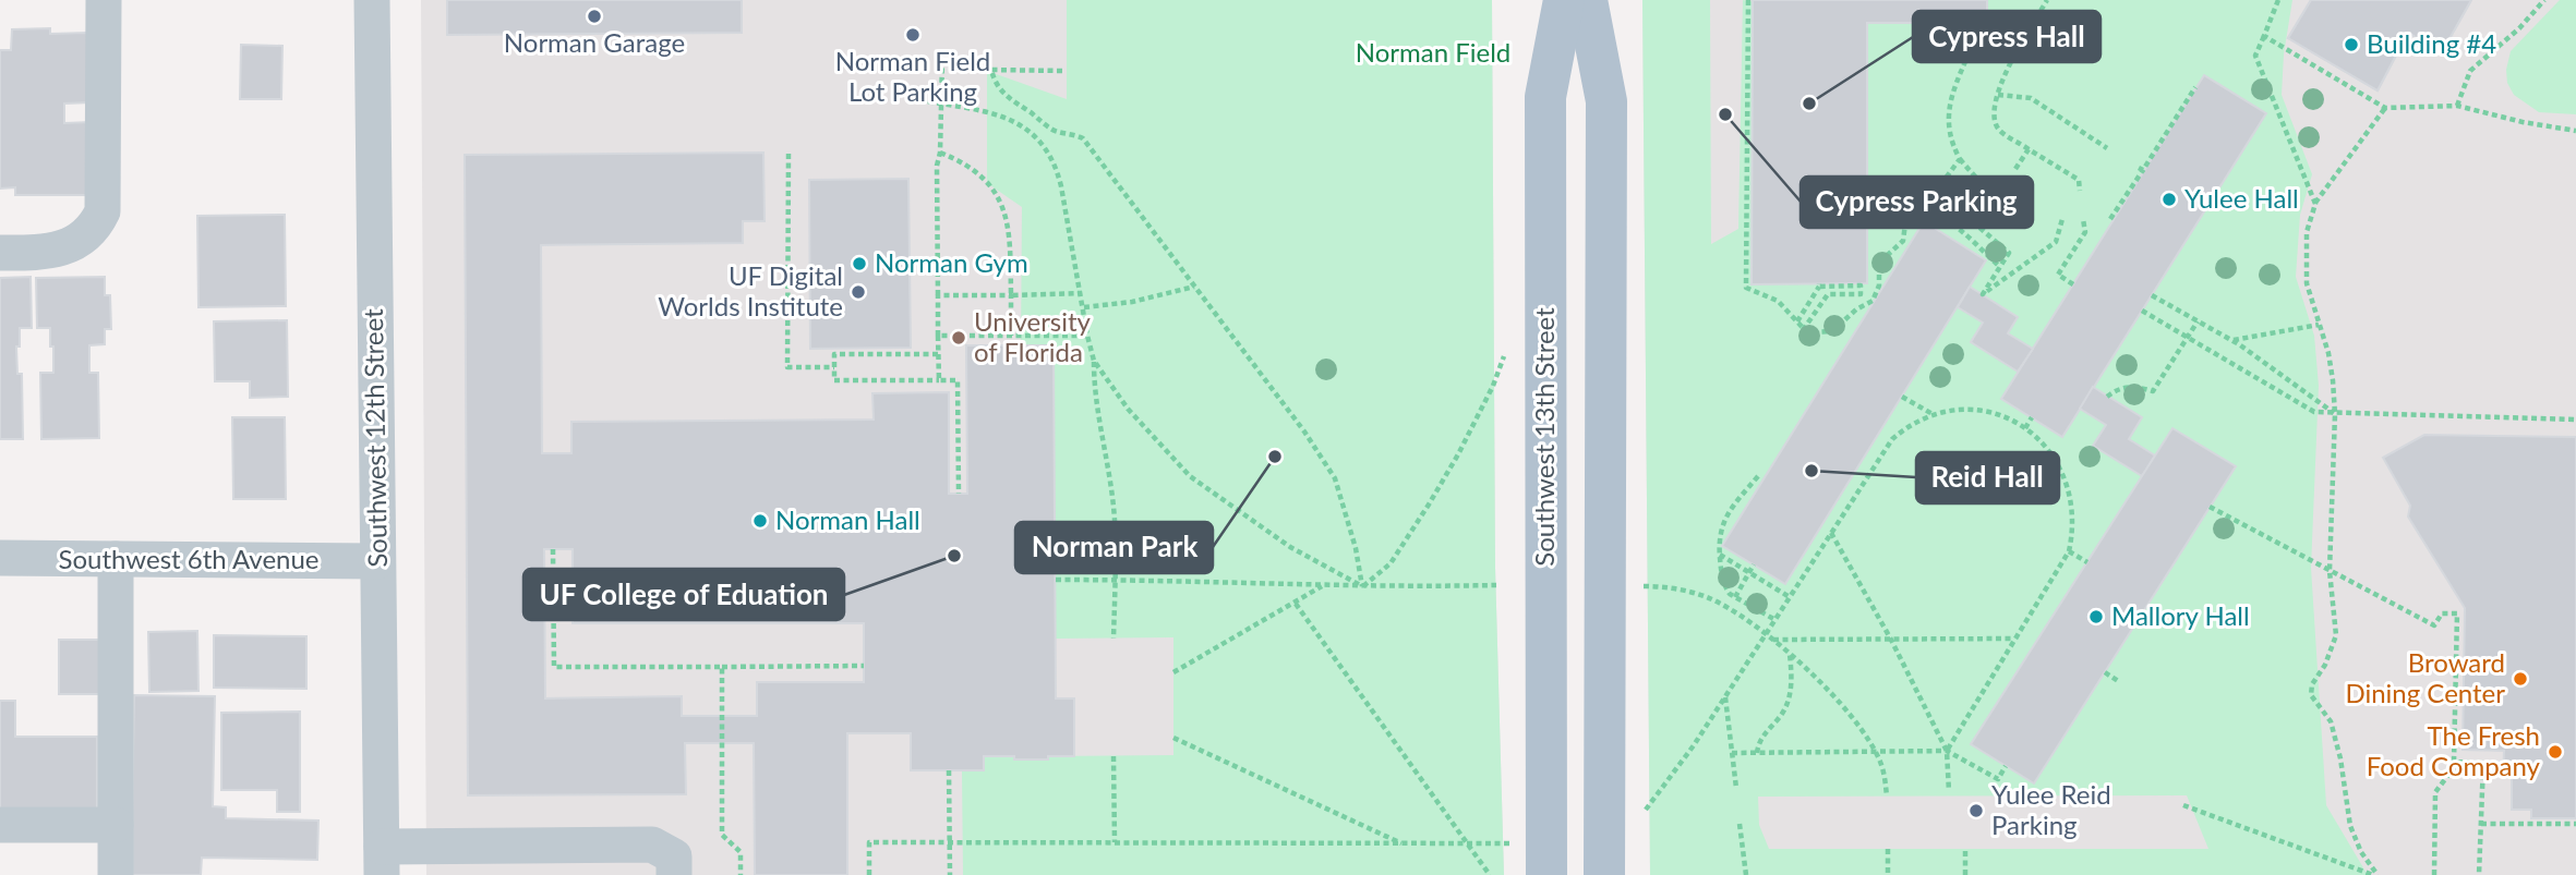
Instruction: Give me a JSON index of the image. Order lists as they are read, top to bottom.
{
  "streets": {
    "main road": ["Southwest 13th Street"],
    "street": ["Southwest 12th Street", "Southwest 6th Avenue"]
  },
  "crossings": [
    ["Southwest 12th Street", "Southwest 6th Avenue"]
  ],
  "parks": ["Norman Field"],
  "places": [
    "Norman Garage",
    "Norman Field Lot Parking",
    "Building #4",
    "Cypress Hall",
    "Cypress Parking",
    "Yulee Hall",
    "Norman Gym",
    "UF Digital Worlds Institute",
    "University of Florida",
    "Norman Park",
    "Reid Hall",
    "Norman Hall",
    "UF College of Eduation",
    "Mallory Hall",
    "Broward Dining Center",
    "The Fresh Food Company",
    "Yulee Reid Parking"
  ]
}
